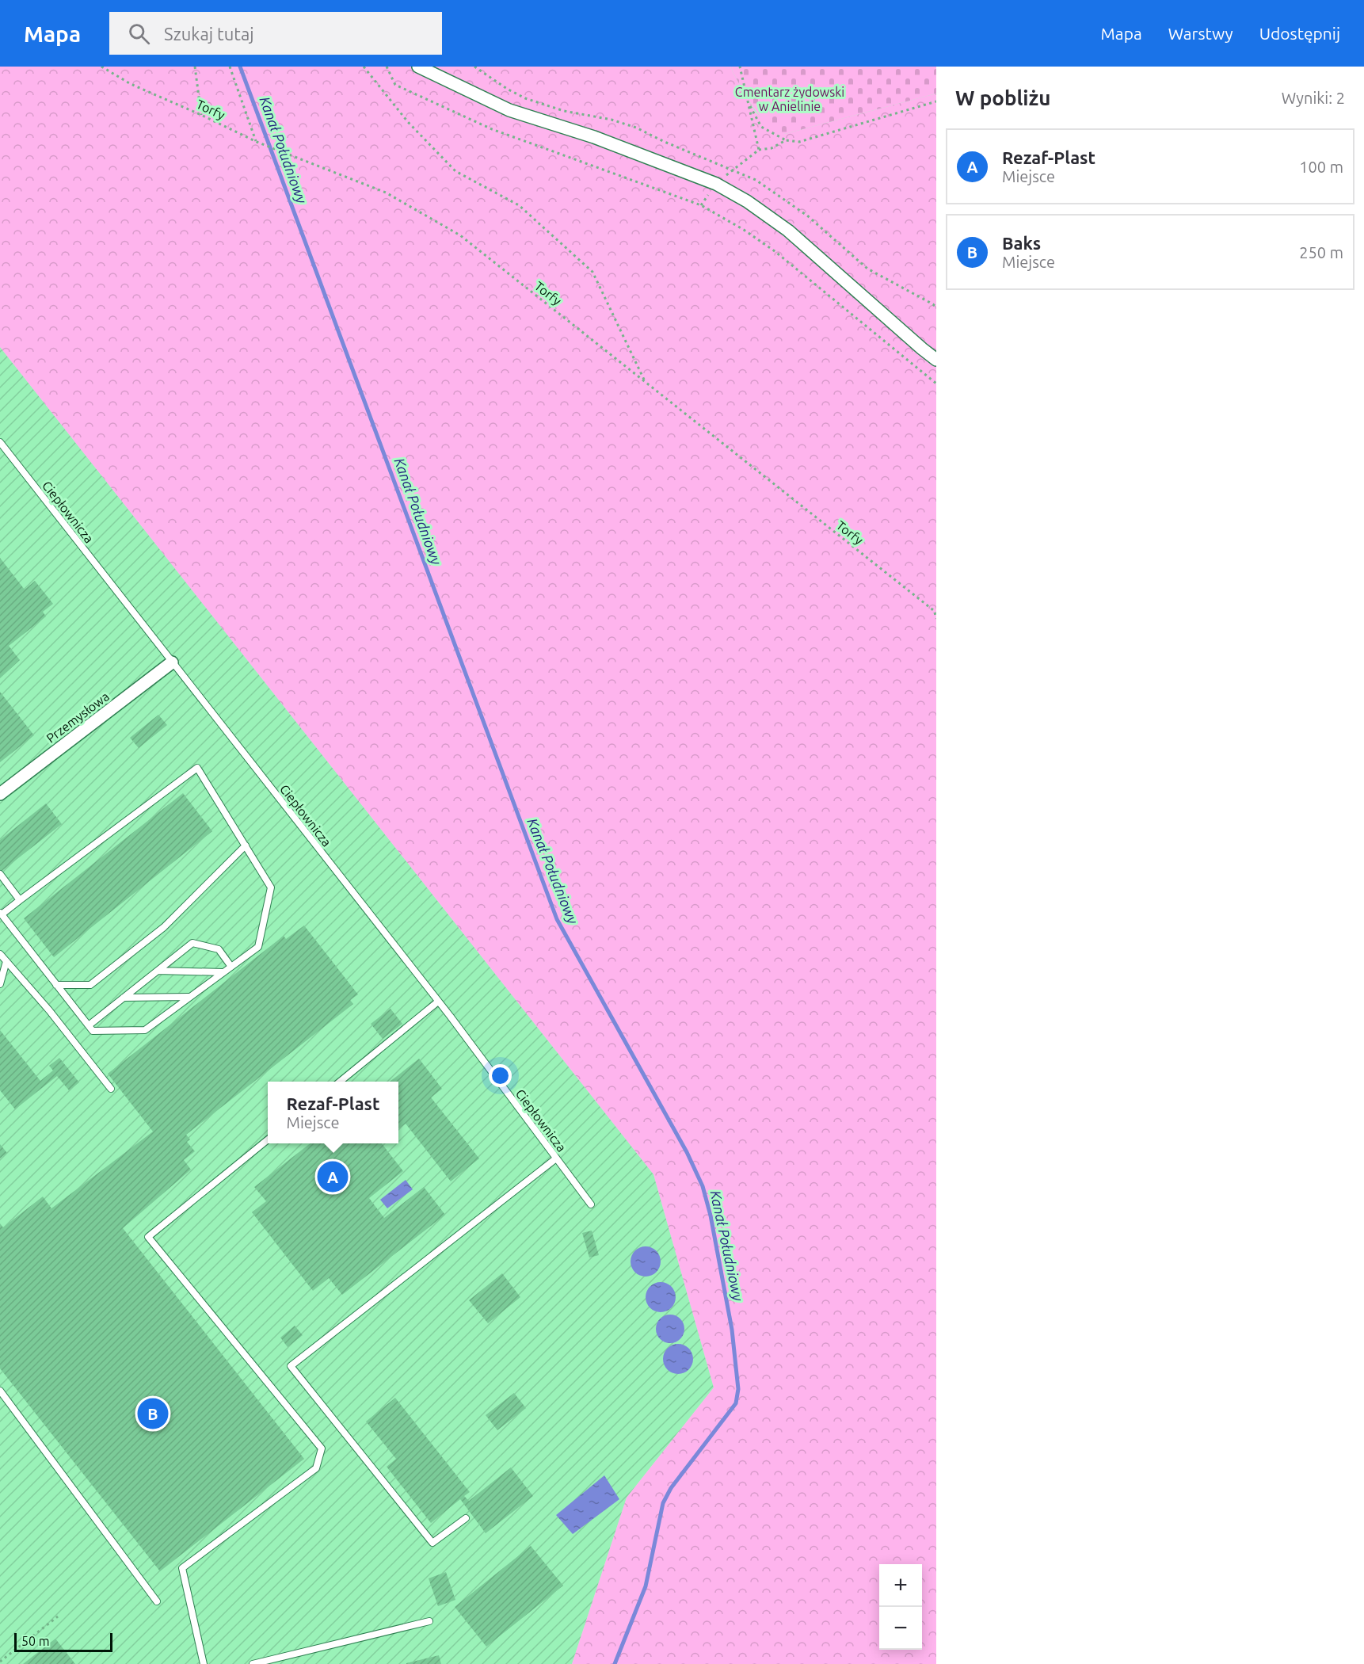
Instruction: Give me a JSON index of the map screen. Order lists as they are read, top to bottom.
{
  "streets": {
    "street": ["Przemysłowa"],
    "lane": ["Ciepłownicza"],
    "path": ["Torfy"]
  },
  "crossings": [
    ["Ciepłownicza", "Przemysłowa"]
  ],
  "water": ["Kanał Południowy"],
  "parks": ["Cmentarz żydowski w Anielinie"],
  "scale_bar": "50 m",
  "page": {
    "header": "Mapa",
    "search": "Szukaj tutaj",
    "nav": ["Mapa", "Warstwy", "Udostępnij"],
    "heading": ["W pobliżu", "Wyniki: 2"],
    "list": [
      {
        "mark": "A",
        "name": "Rezaf-Plast",
        "note": "Miejsce",
        "value": "100 m"
      },
      {
        "mark": "B",
        "name": "Baks",
        "note": "Miejsce",
        "value": "250 m"
      }
    ],
    "popup": ["Rezaf-Plast", "Miejsce"],
    "pins": ["A", "B"],
    "map_buttons": ["+", "−"],
    "scale": "50 m"
  }
}
